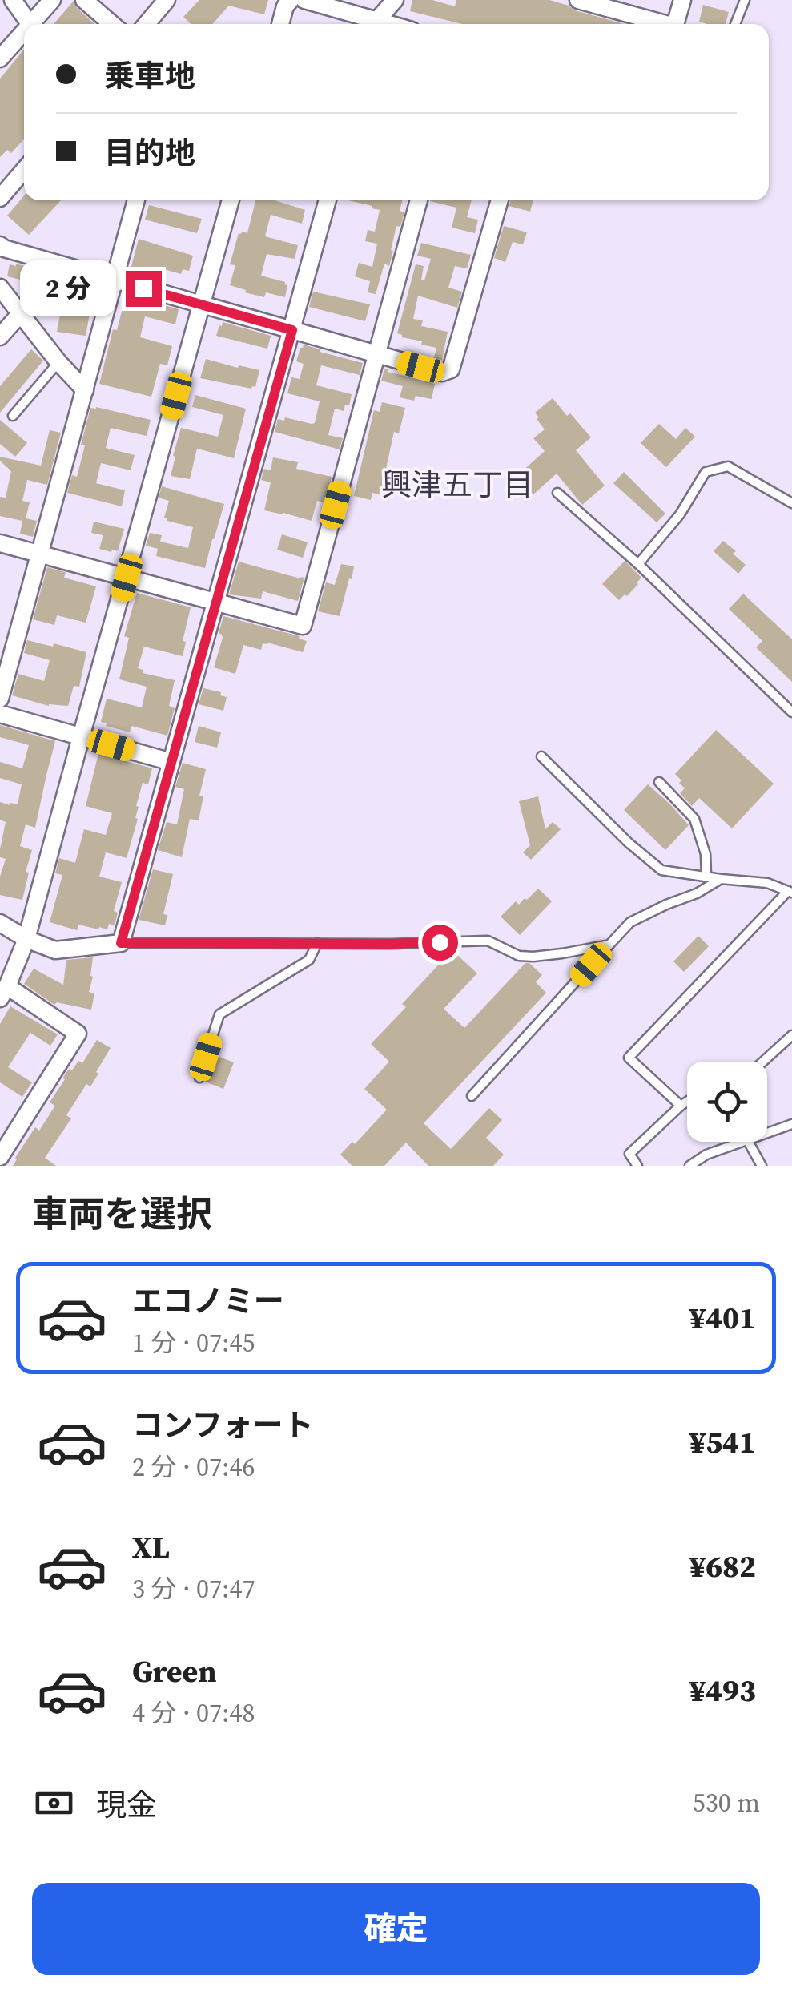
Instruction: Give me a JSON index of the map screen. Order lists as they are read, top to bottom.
{
  "districts": ["興津五丁目"],
  "page": {
    "banner": ["乗車地", "目的地"],
    "bubble": "2 分",
    "heading": "車両を選択",
    "list": [
      {
        "name": "エコノミー",
        "note": "1 分 · 07:45",
        "value": "¥401"
      },
      {
        "name": "コンフォート",
        "note": "2 分 · 07:46",
        "value": "¥541"
      },
      {
        "name": "XL",
        "note": "3 分 · 07:47",
        "value": "¥682"
      },
      {
        "name": "Green",
        "note": "4 分 · 07:48",
        "value": "¥493"
      }
    ],
    "pay": ["現金", "530 m"],
    "buttons": "確定"
  }
}
